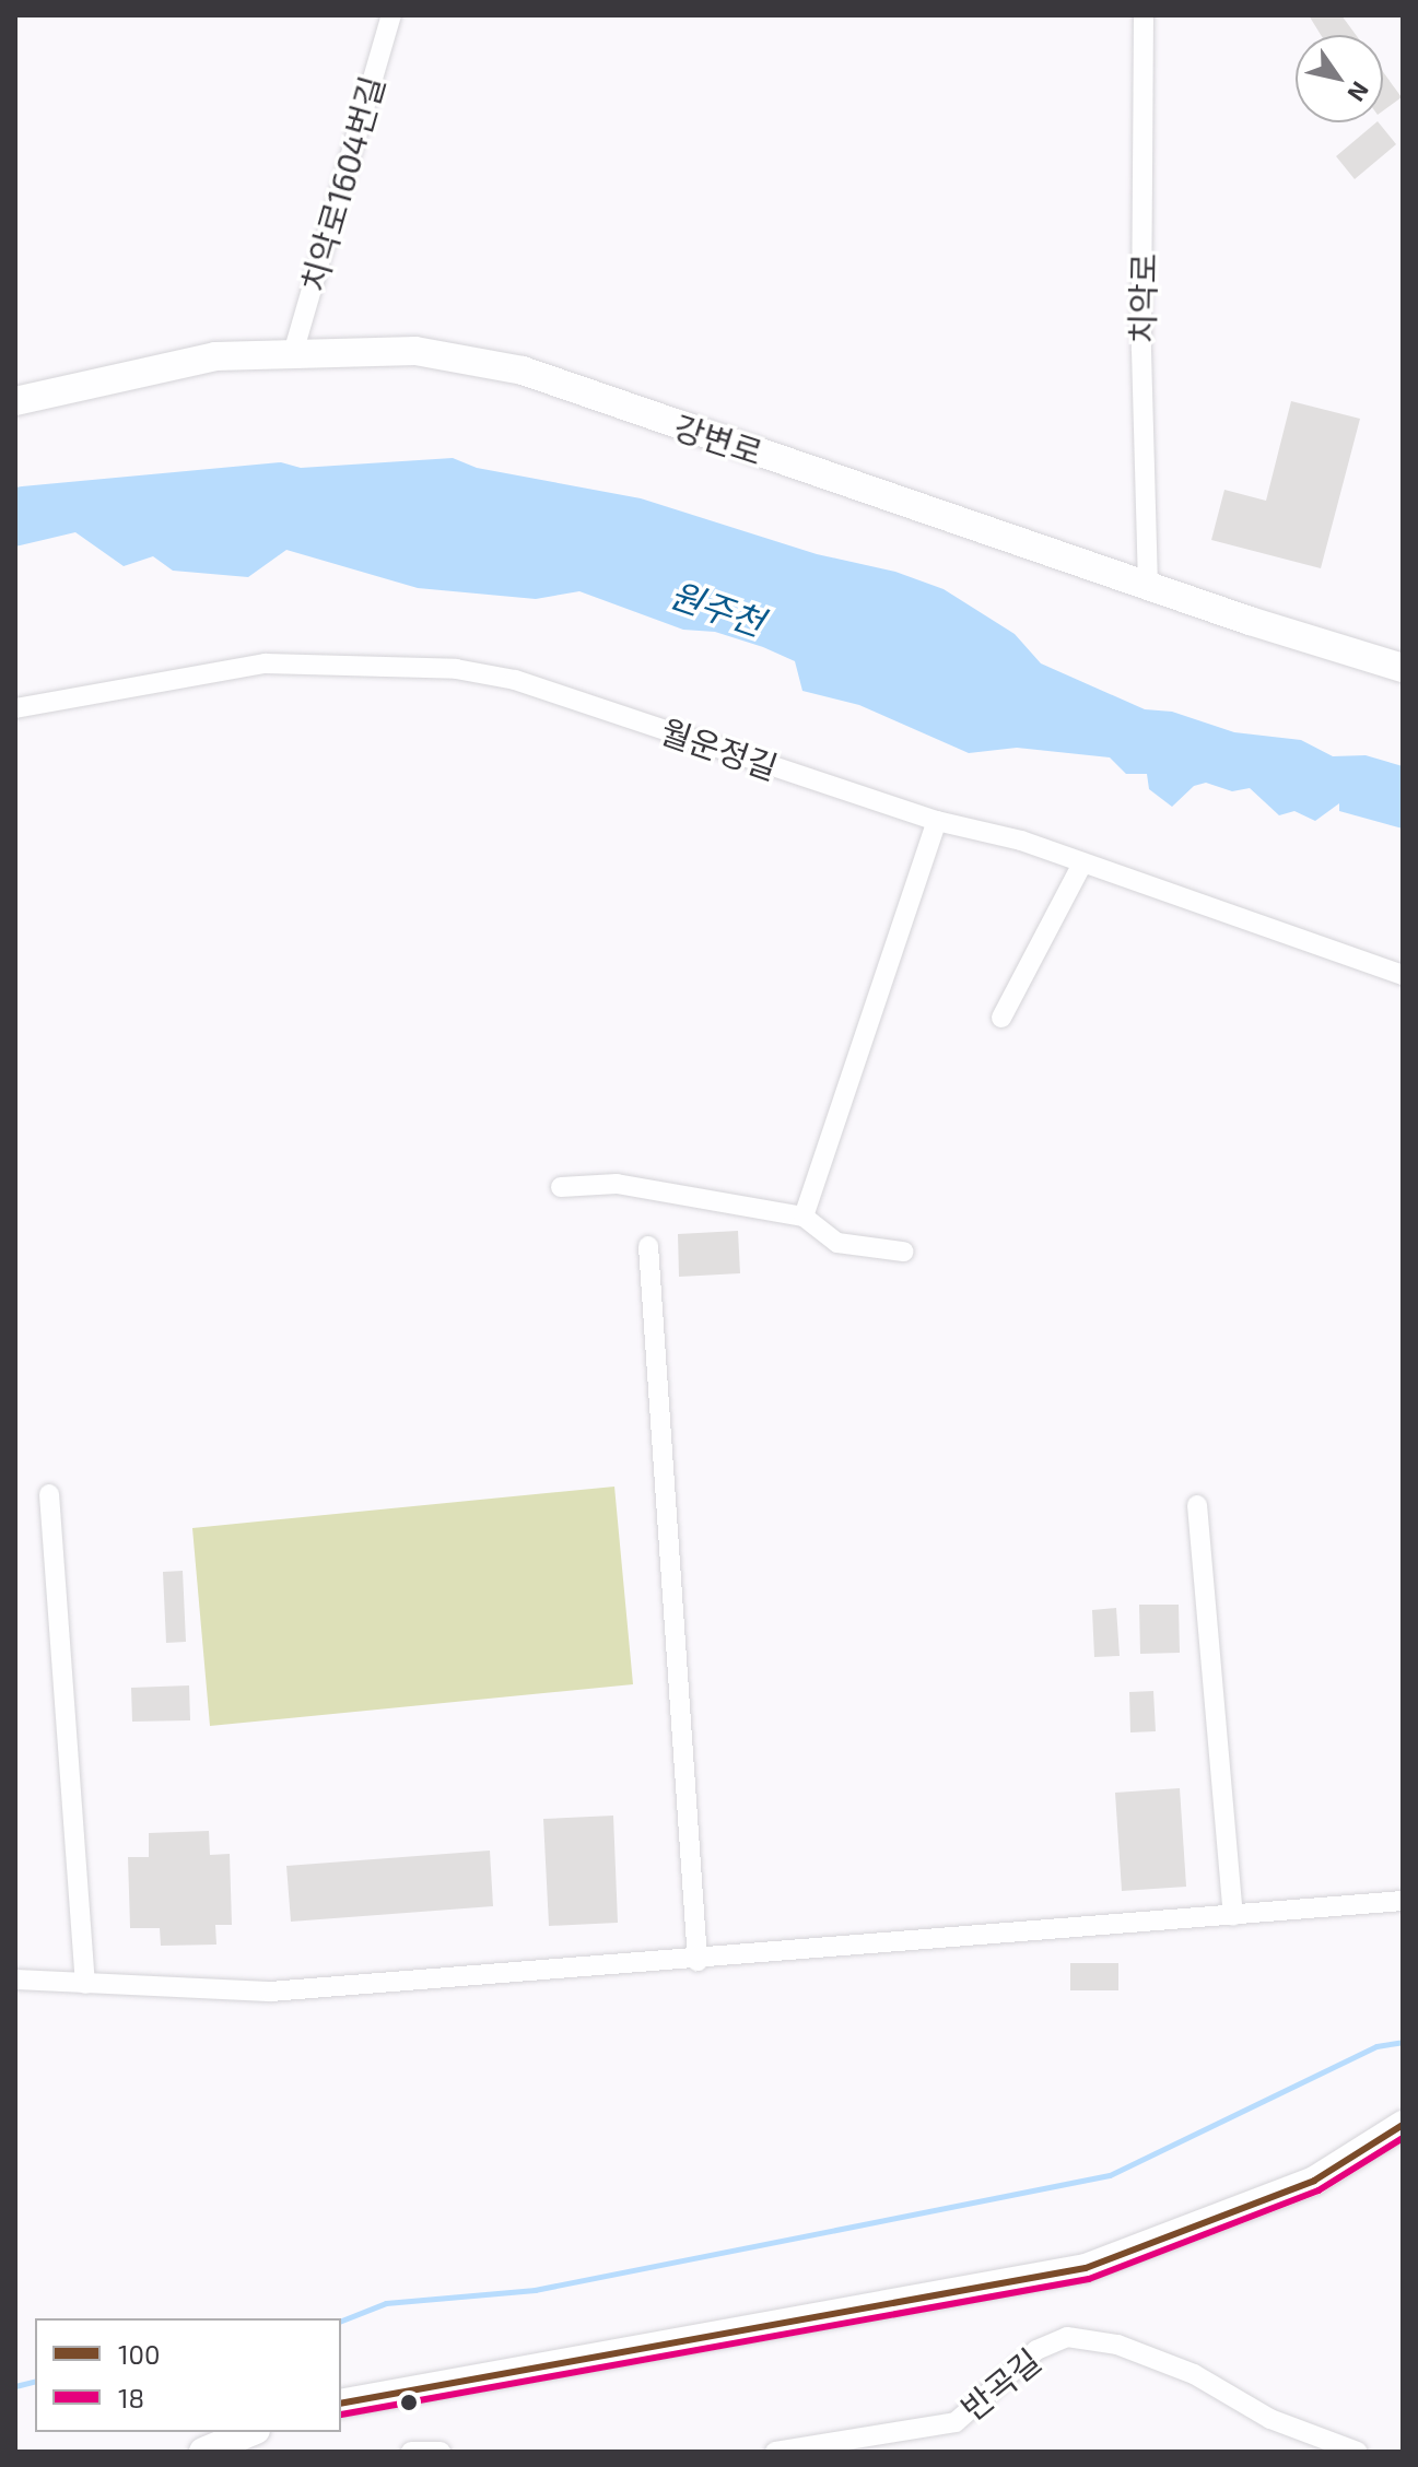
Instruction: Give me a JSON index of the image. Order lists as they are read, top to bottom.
{
  "streets": {
    "street": [
      "치악로1604번길",
      "치악로",
      "강변로",
      "월운정길",
      "반곡길"
    ]
  },
  "crossings": [
    ["치악로1604번길", "강변로"],
    ["치악로", "강변로"]
  ],
  "water": ["원주천"],
  "lines": ["transit line 100", "transit line 18"],
  "legend": ["100", "18"],
  "north": "bottom right"
}
